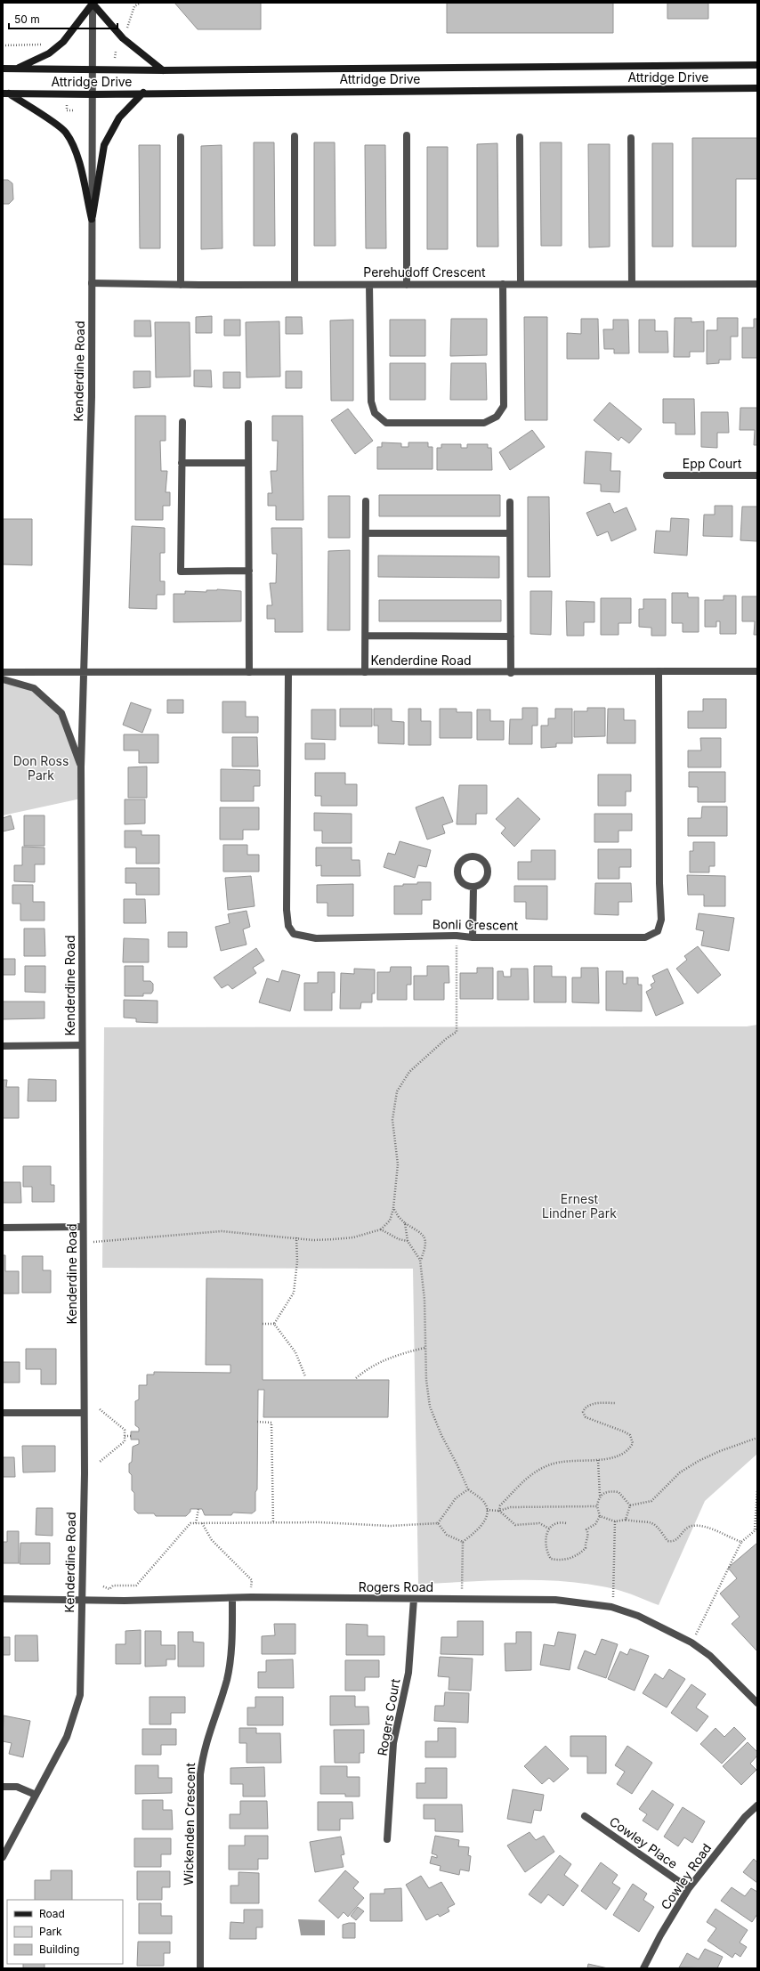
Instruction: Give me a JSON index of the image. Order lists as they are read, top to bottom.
{
  "streets": {
    "main road": ["Attridge Drive"],
    "street": [
      "Perehudoff Crescent",
      "Kenderdine Road",
      "Epp Court",
      "Bonli Crescent",
      "Rogers Road",
      "Rogers Court",
      "Wickenden Crescent",
      "Cowley Place",
      "Cowley Road"
    ]
  },
  "crossings": [
    ["Attridge Drive", "Kenderdine Road"],
    ["Perehudoff Crescent", "Kenderdine Road"],
    ["Kenderdine Road", "Bonli Crescent"],
    ["Kenderdine Road", "Rogers Road"],
    ["Rogers Road", "Rogers Court"],
    ["Rogers Road", "Wickenden Crescent"],
    ["Cowley Place", "Cowley Road"]
  ],
  "parks": ["Don Ross Park", "Ernest Lindner Park"],
  "legend": ["Road", "Park", "Building"],
  "scale_bar": "50 m"
}
